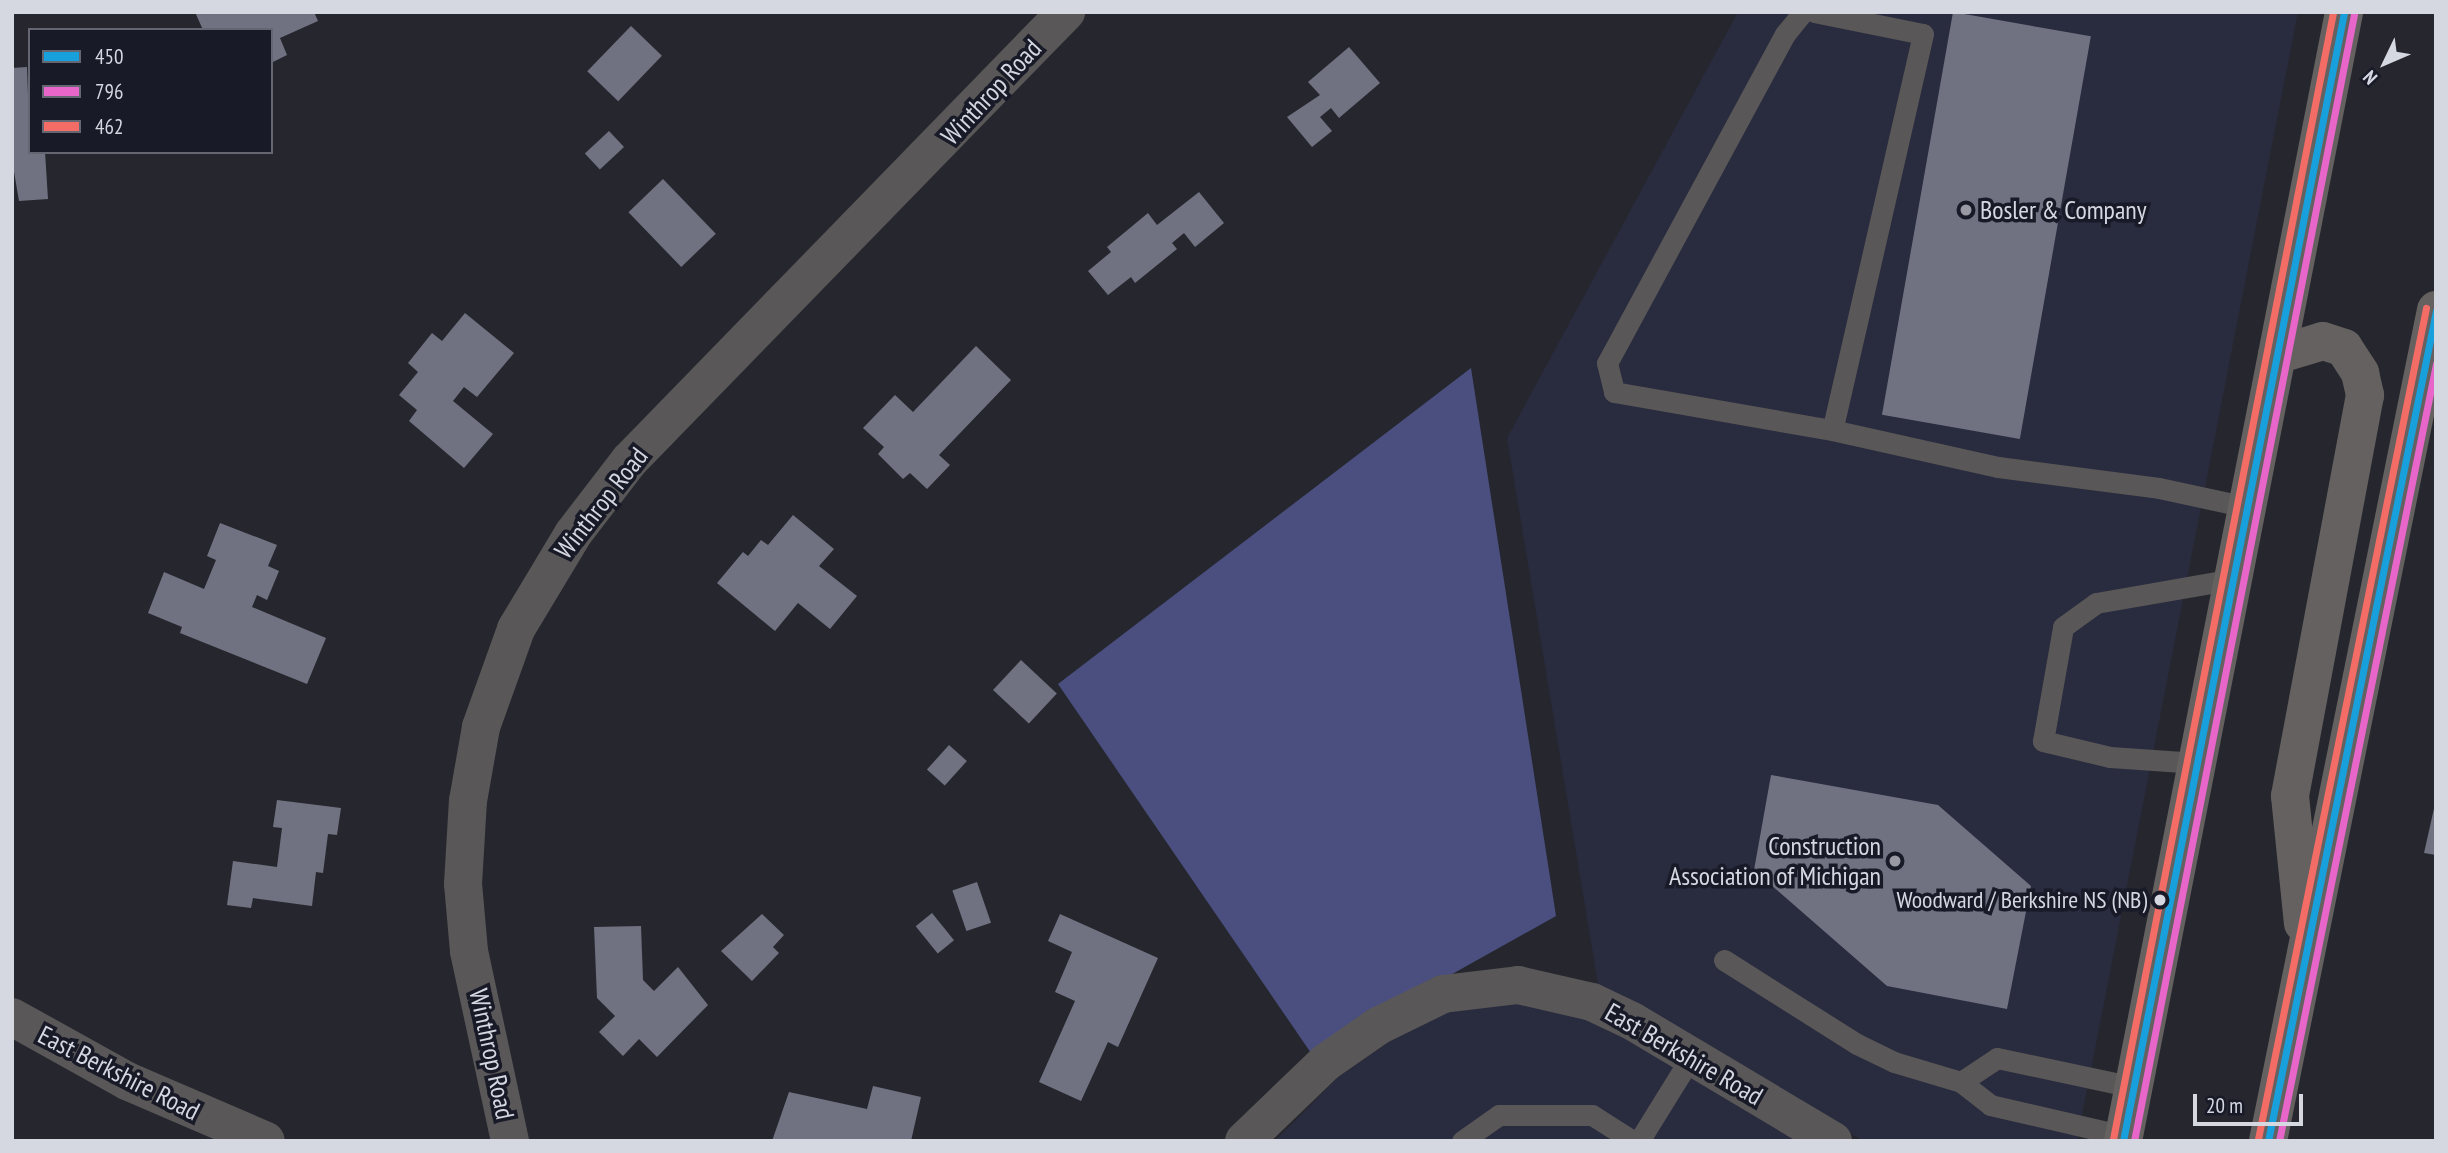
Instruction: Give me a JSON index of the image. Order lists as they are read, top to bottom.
{
  "streets": {
    "street": ["Winthrop Road", "East Berkshire Road"]
  },
  "places": ["Bosler & Company", "Construction Association of Michigan", "Woodward / Berkshire NS (NB)"],
  "lines": ["transit line 450", "transit line 462", "transit line 796"],
  "legend": ["450", "796", "462"],
  "scale_bar": "20 m",
  "north": "bottom left"
}
